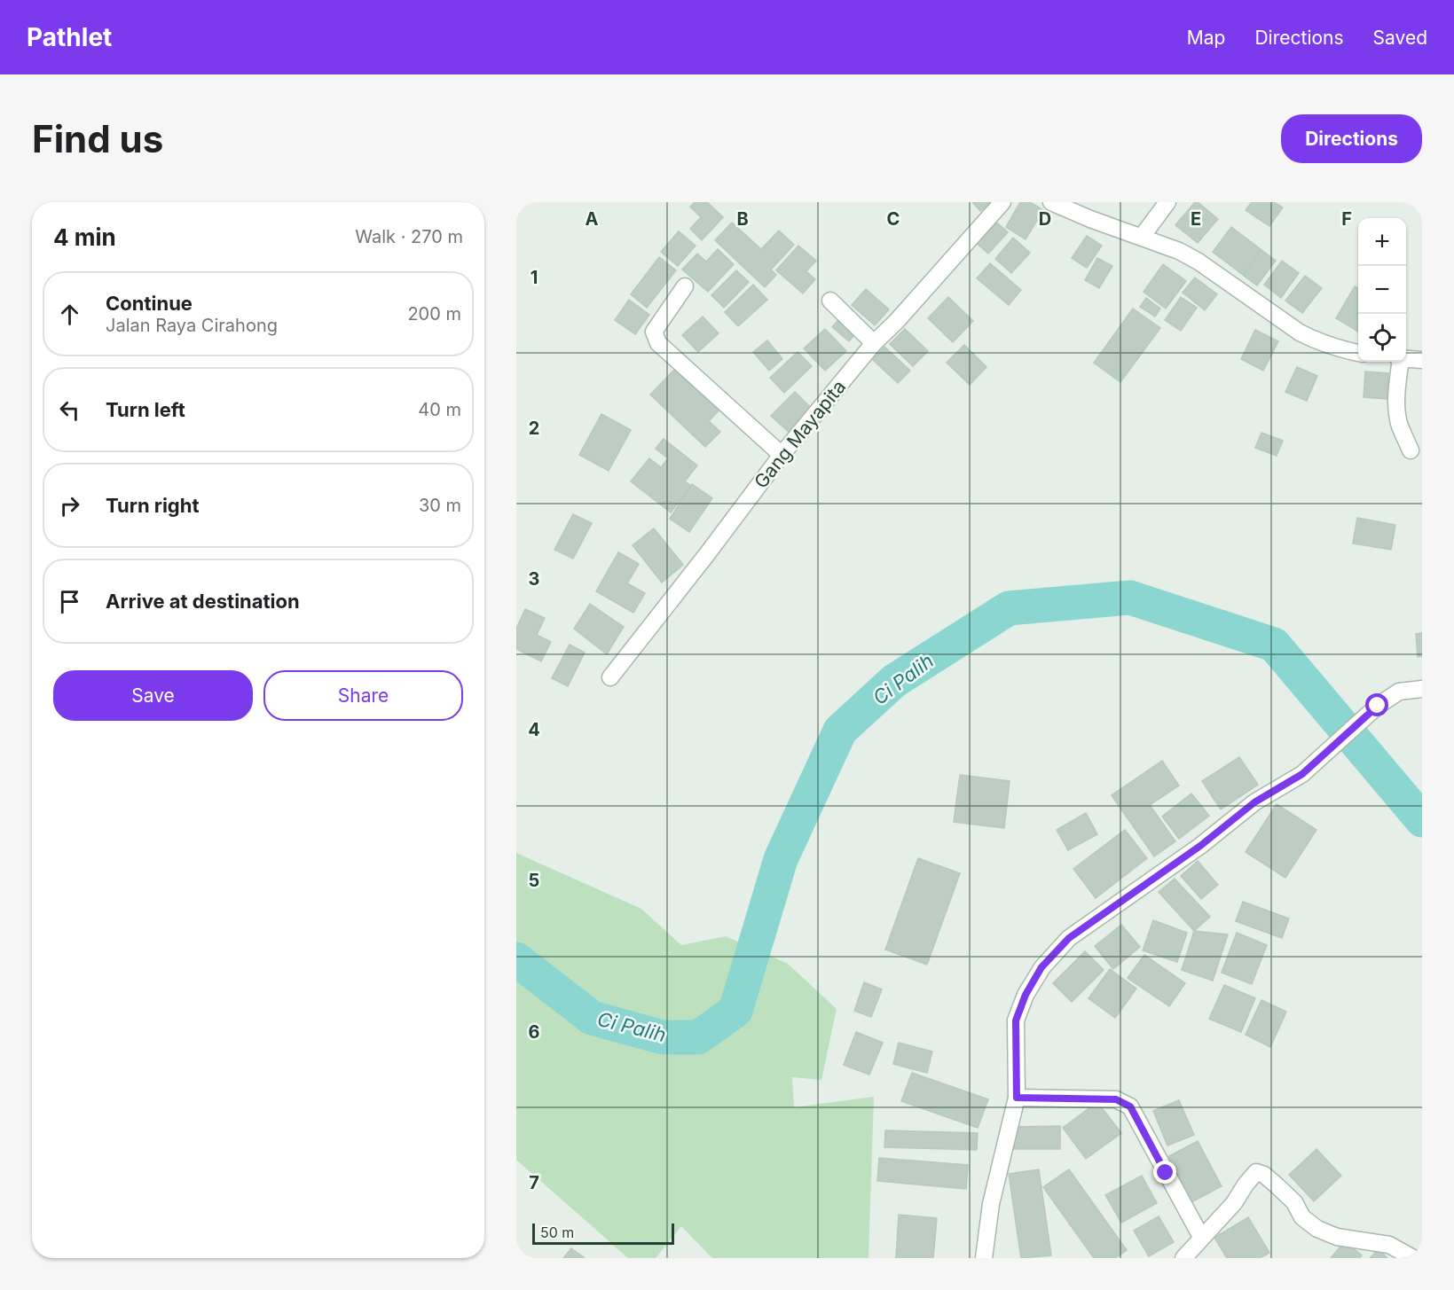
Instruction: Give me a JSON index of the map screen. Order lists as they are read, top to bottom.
{
  "streets": {
    "street": ["Gang Mayapita"]
  },
  "water": ["Ci Palih"],
  "scale_bar": "50 m",
  "page": {
    "header": "Pathlet",
    "nav": ["Map", "Directions", "Saved"],
    "buttons": [
      "Directions",
      ["Save", "Share"]
    ],
    "title": "Find us",
    "heading": ["4 min", "Walk · 270 m"],
    "map_buttons": ["+", "−"],
    "list": [
      ["Continue", "Jalan Raya Cirahong", "200 m"],
      ["Turn left", "40 m"],
      ["Turn right", "30 m"],
      "Arrive at destination"
    ],
    "scale": "50 m"
  },
  "grid": {
    "columns": [
      "A",
      "B",
      "C",
      "D",
      "E",
      "F"
    ],
    "rows": [
      "1",
      "2",
      "3",
      "4",
      "5",
      "6",
      "7"
    ]
  }
}
